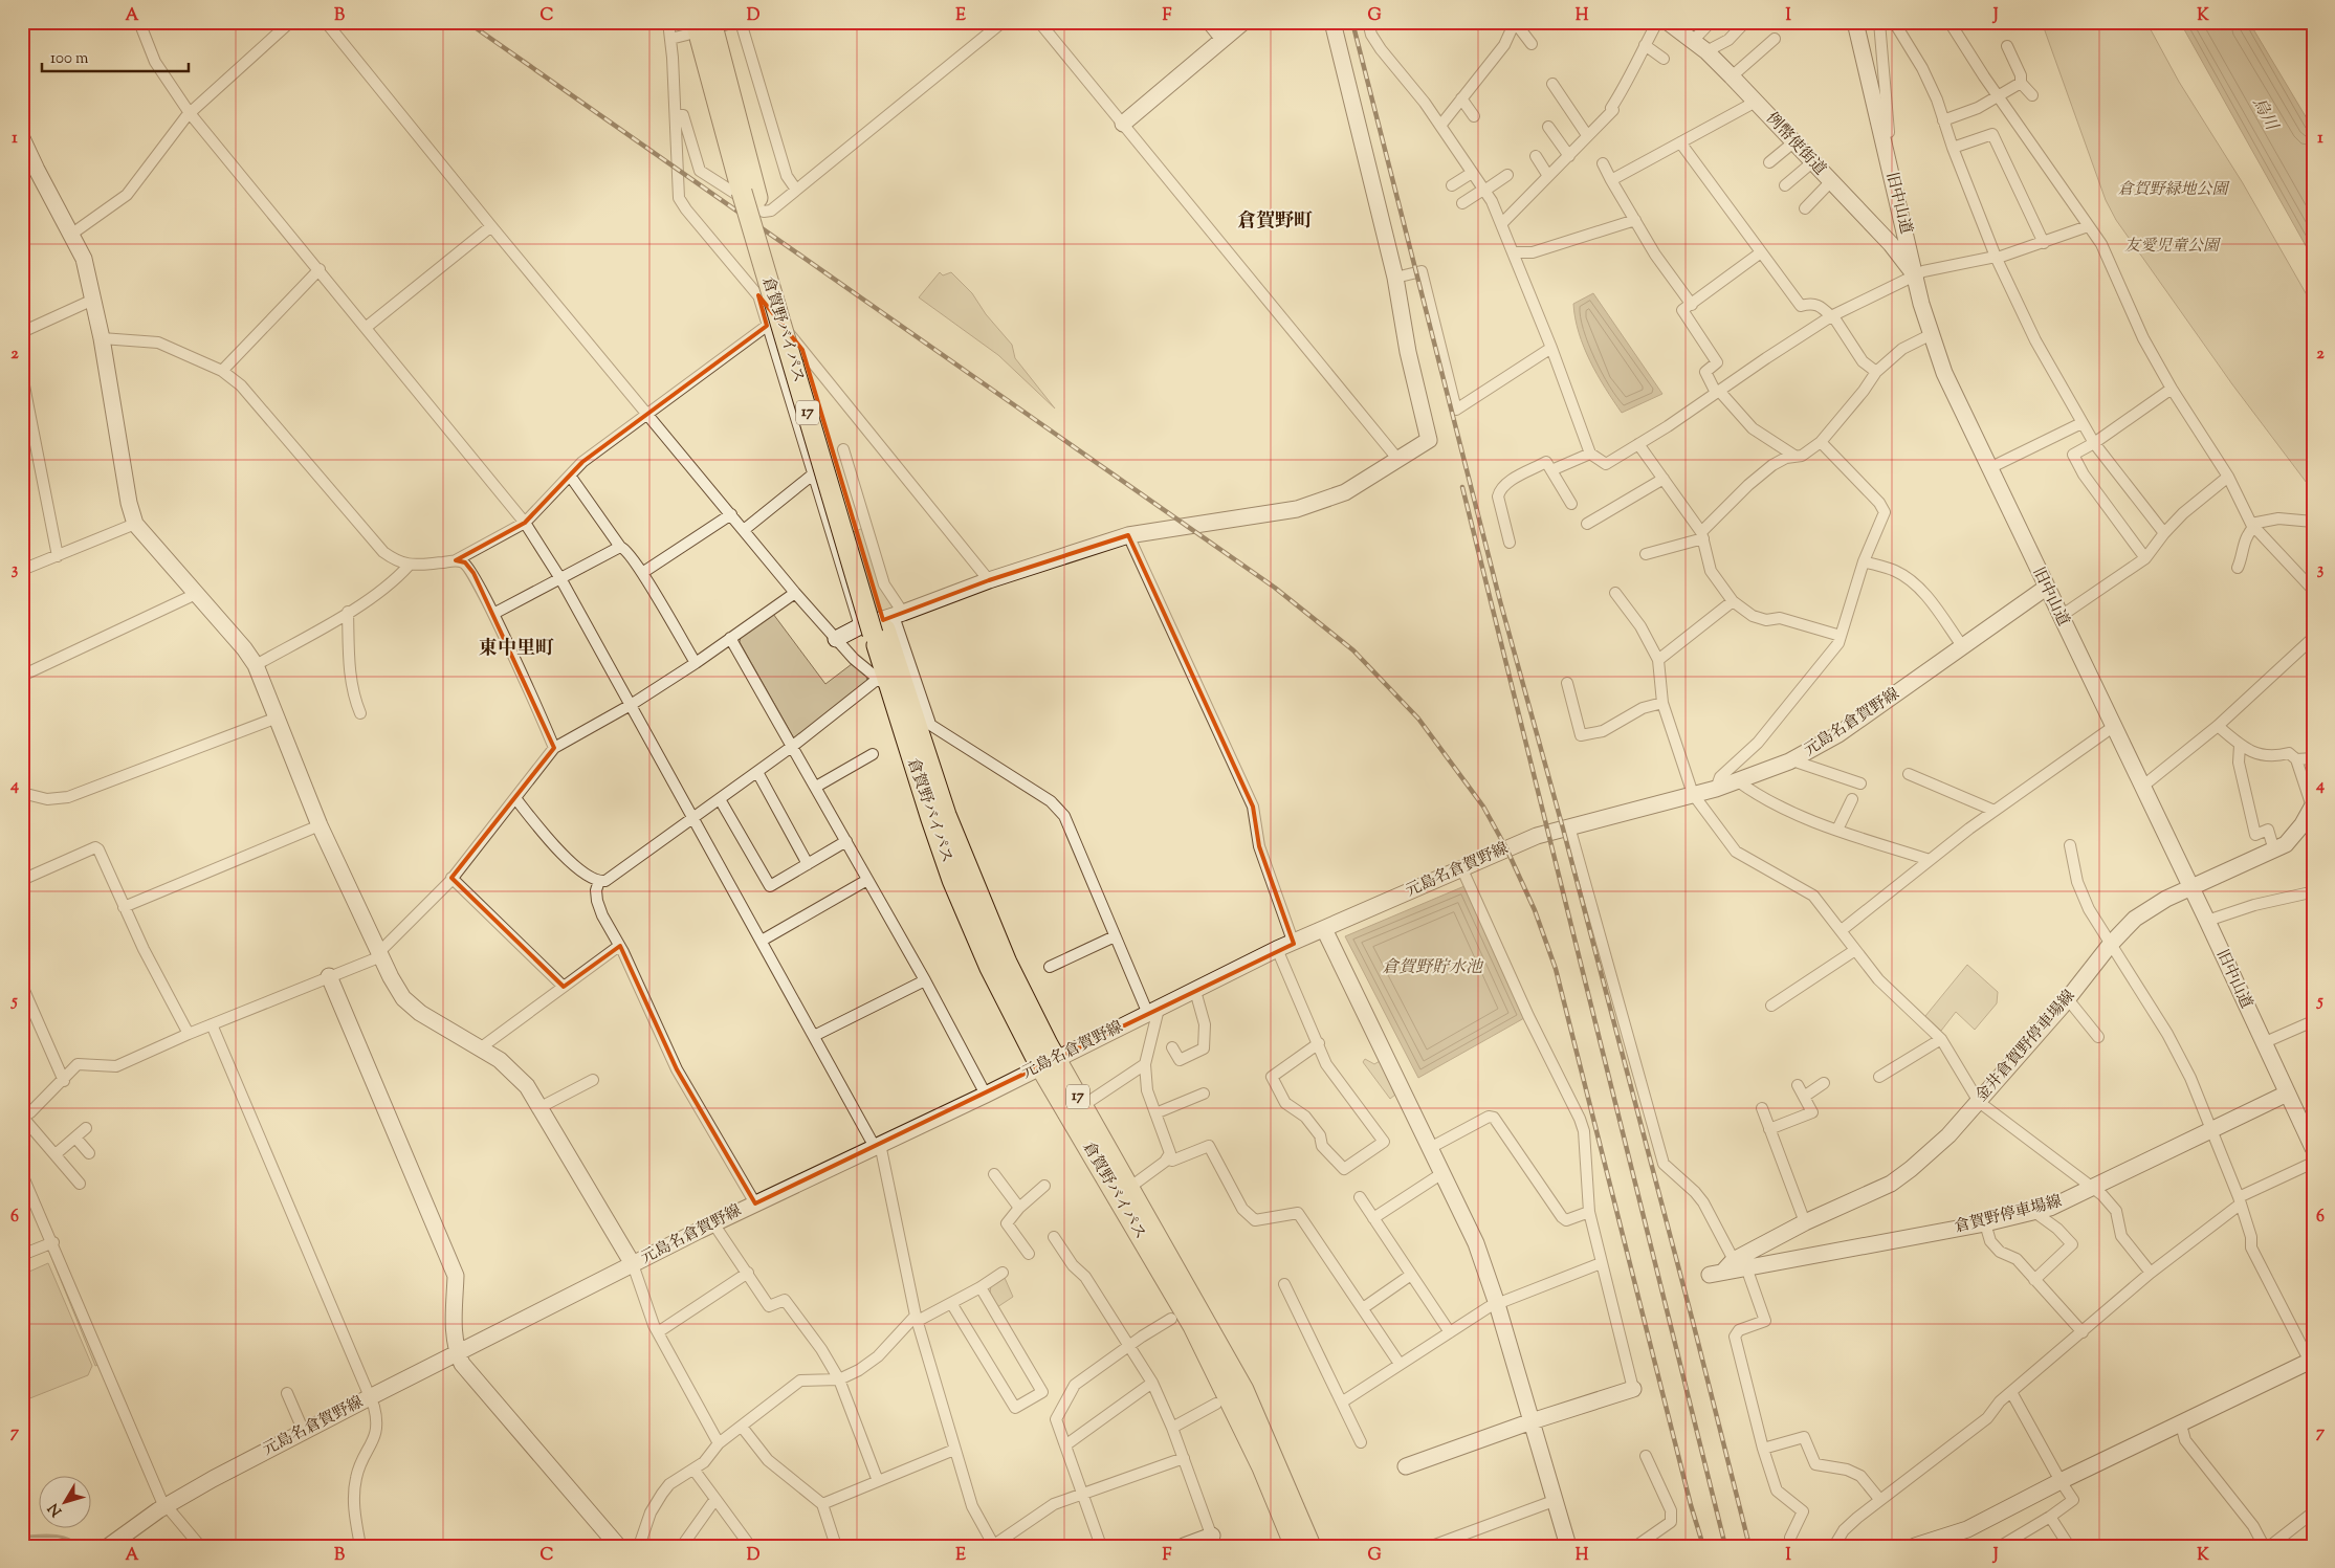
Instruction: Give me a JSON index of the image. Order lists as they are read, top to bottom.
{
  "streets": {
    "highway": ["倉賀野バイパス", "17"],
    "main road": [
      "例幣使街道",
      "旧中山道",
      "元島名倉賀野線",
      "金井倉賀野停車場線",
      "倉賀野停車場線"
    ]
  },
  "crossings": [
    ["例幣使街道", "旧中山道"],
    ["旧中山道", "元島名倉賀野線"],
    ["旧中山道", "金井倉賀野停車場線"],
    ["旧中山道", "倉賀野停車場線"],
    ["倉賀野バイパス", "元島名倉賀野線"],
    ["金井倉賀野停車場線", "倉賀野停車場線"]
  ],
  "districts": ["倉賀野町", "東中里町"],
  "water": ["烏川", "倉賀野貯水池"],
  "parks": ["倉賀野緑地公園", "友愛児童公園"],
  "scale_bar": "100 m",
  "north": "bottom left",
  "grid": {
    "columns": [
      "A",
      "B",
      "C",
      "D",
      "E",
      "F",
      "G",
      "H",
      "I",
      "J",
      "K"
    ],
    "rows": [
      "1",
      "2",
      "3",
      "4",
      "5",
      "6",
      "7"
    ]
  }
}
